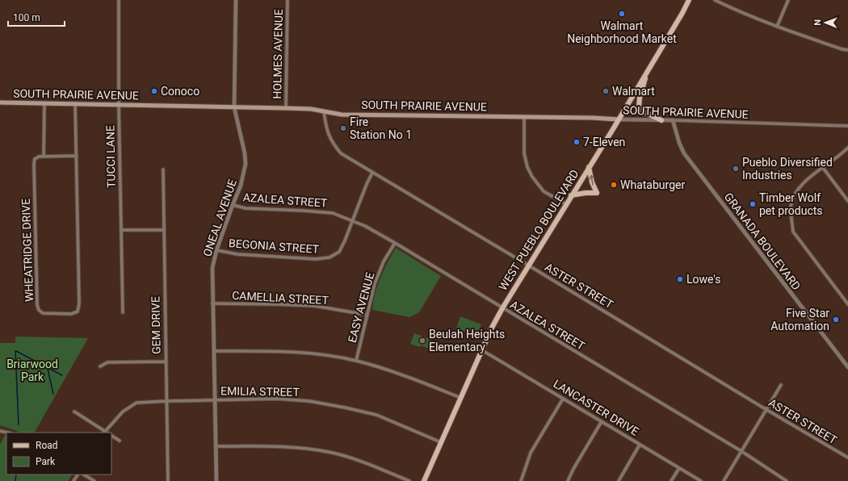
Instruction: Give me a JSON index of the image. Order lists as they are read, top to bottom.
{
  "streets": {
    "main road": ["SOUTH PRAIRIE AVENUE", "WEST PUEBLO BOULEVARD"],
    "street": [
      "HOLMES AVENUE",
      "TUCCI LANE",
      "AZALEA STREET",
      "ONEAL AVENUE",
      "GRANADA BOULEVARD",
      "BEGONIA STREET",
      "WHEATRIDGE DRIVE",
      "ASTER STREET",
      "CAMELLIA STREET",
      "EASY AVENUE",
      "GEM DRIVE",
      "EMILIA STREET",
      "LANCASTER DRIVE"
    ]
  },
  "crossings": [
    ["HOLMES AVENUE", "SOUTH PRAIRIE AVENUE"],
    ["SOUTH PRAIRIE AVENUE", "TUCCI LANE"],
    ["SOUTH PRAIRIE AVENUE", "ONEAL AVENUE"],
    ["SOUTH PRAIRIE AVENUE", "WEST PUEBLO BOULEVARD"],
    ["SOUTH PRAIRIE AVENUE", "GRANADA BOULEVARD"],
    ["SOUTH PRAIRIE AVENUE", "WHEATRIDGE DRIVE"],
    ["SOUTH PRAIRIE AVENUE", "ASTER STREET"],
    ["AZALEA STREET", "ONEAL AVENUE"],
    ["AZALEA STREET", "WEST PUEBLO BOULEVARD"],
    ["AZALEA STREET", "BEGONIA STREET"],
    ["AZALEA STREET", "EASY AVENUE"],
    ["ONEAL AVENUE", "BEGONIA STREET"],
    ["ONEAL AVENUE", "CAMELLIA STREET"],
    ["ONEAL AVENUE", "EMILIA STREET"],
    ["WEST PUEBLO BOULEVARD", "ASTER STREET"],
    ["WEST PUEBLO BOULEVARD", "EMILIA STREET"],
    ["WEST PUEBLO BOULEVARD", "LANCASTER DRIVE"],
    ["BEGONIA STREET", "ASTER STREET"],
    ["CAMELLIA STREET", "EASY AVENUE"],
    ["GEM DRIVE", "EMILIA STREET"]
  ],
  "parks": ["Briarwood Park"],
  "places": [
    "Walmart Neighborhood Market",
    "Conoco",
    "Walmart",
    "Fire Station No 1",
    "7-Eleven",
    "Pueblo Diversified Industries",
    "Whataburger",
    "Timber Wolf pet products",
    "Lowe's",
    "Five Star Automation",
    "Beulah Heights Elementary"
  ],
  "legend": ["Road", "Park"],
  "scale_bar": "100 m",
  "north": "left"
}
